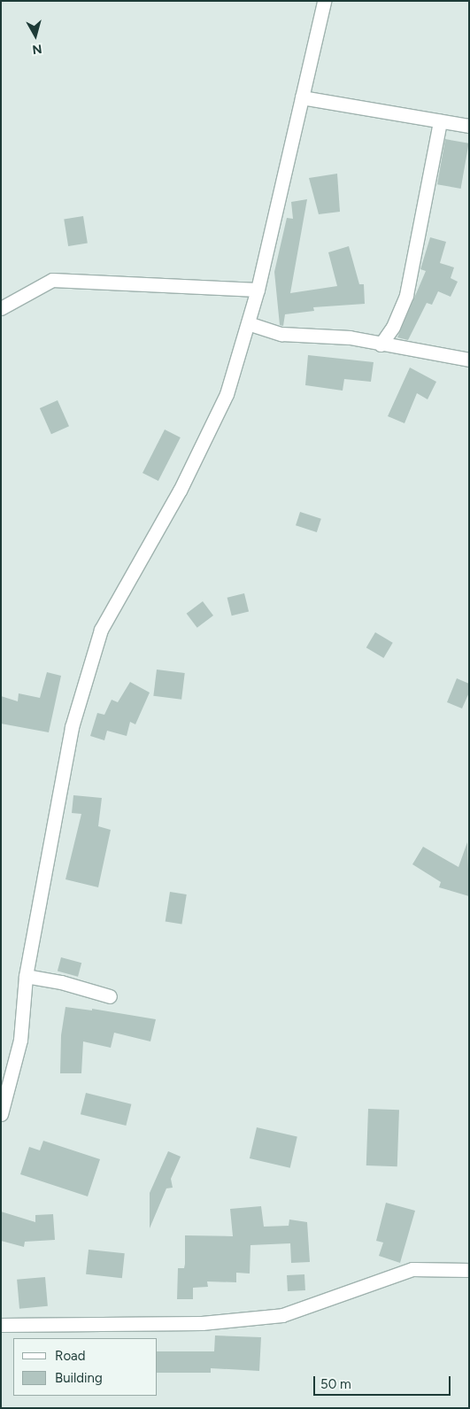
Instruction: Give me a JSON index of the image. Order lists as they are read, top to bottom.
{
  "legend": ["Road", "Building"],
  "scale_bar": "50 m",
  "north": "bottom"
}
